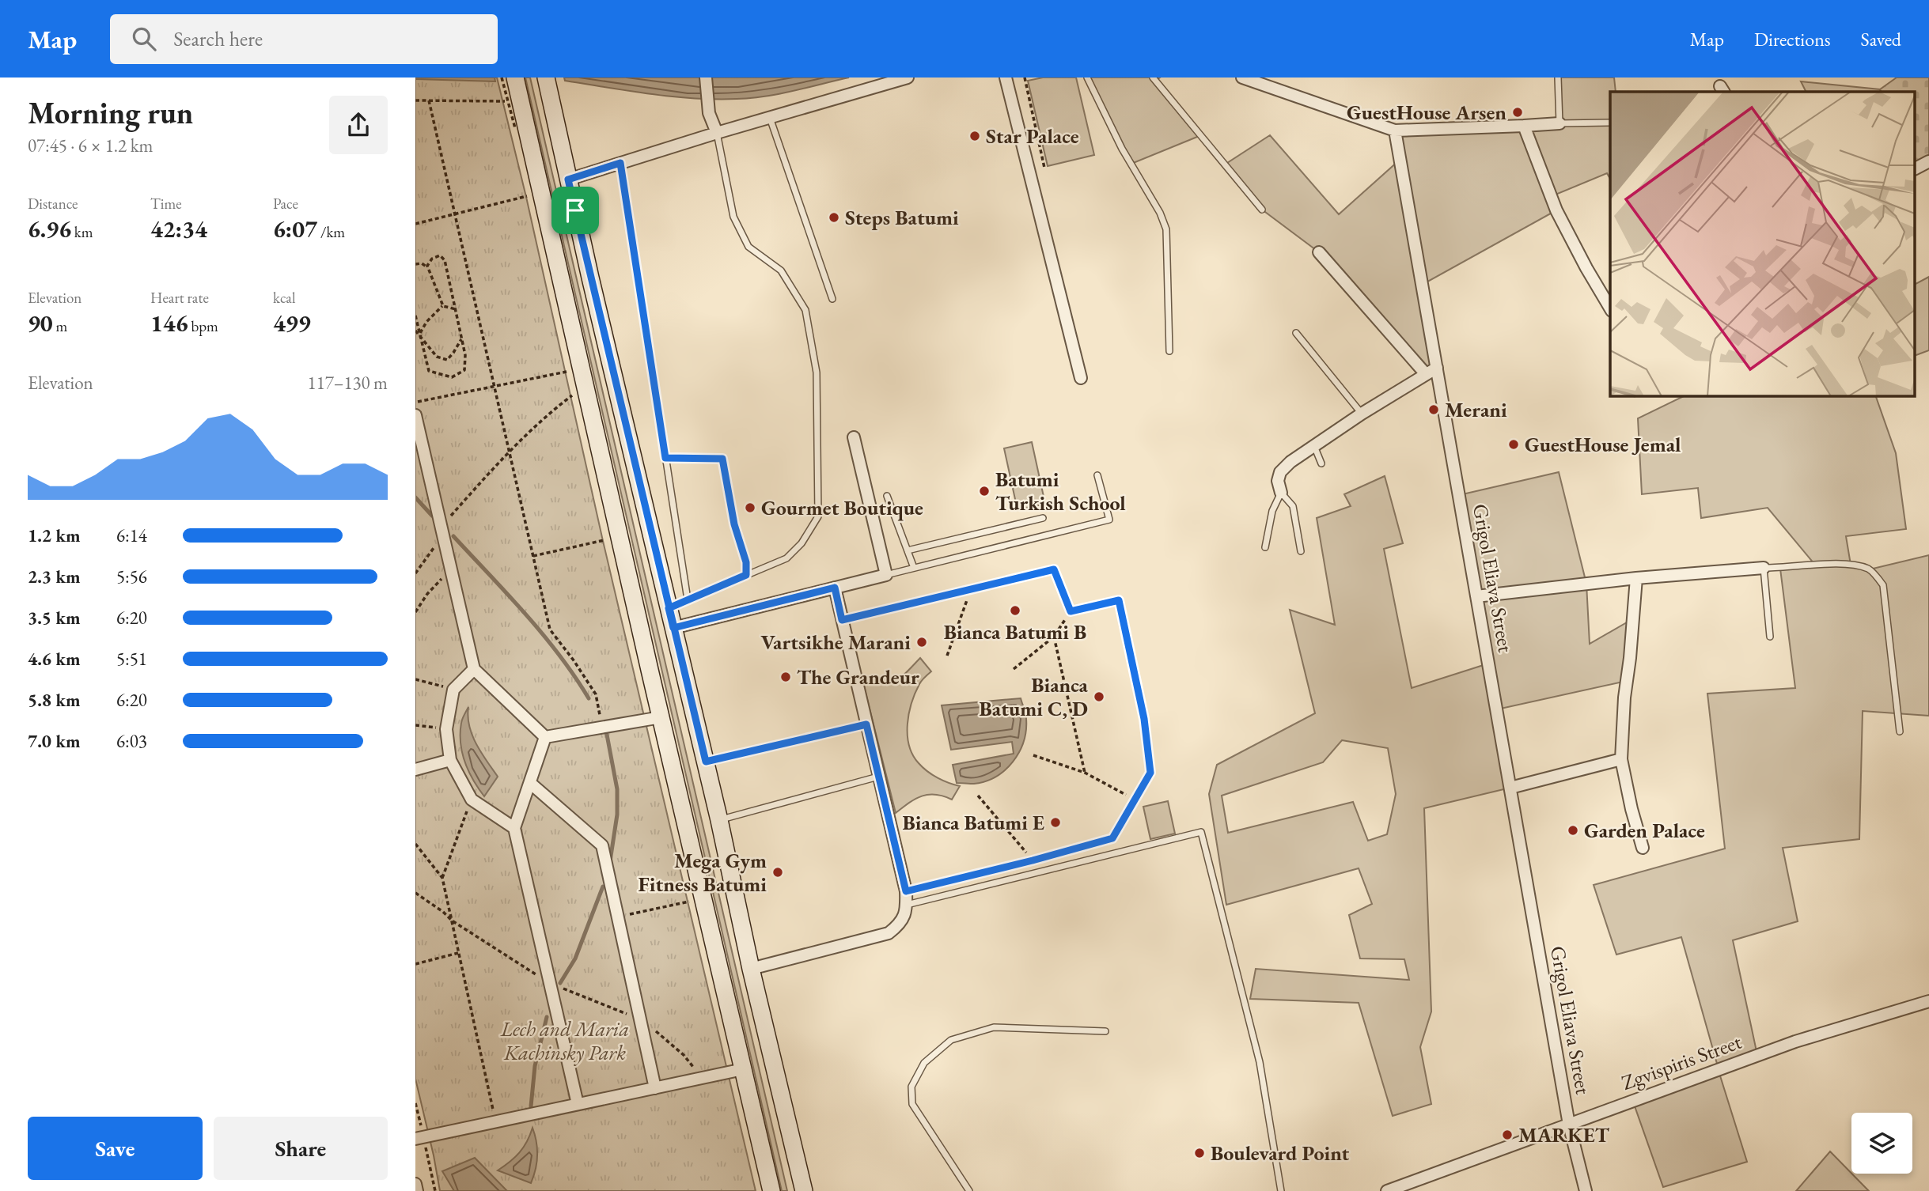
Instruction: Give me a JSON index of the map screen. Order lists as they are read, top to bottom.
{
  "streets": {
    "street": ["Grigol Eliava Street", "Zgvispiris Street"]
  },
  "crossings": [
    ["Grigol Eliava Street", "Zgvispiris Street"]
  ],
  "parks": ["Lech and Maria Kachinsky Park"],
  "places": [
    "GuestHouse Arsen",
    "Star Palace",
    "Steps Batumi",
    "Merani",
    "GuestHouse Jemal",
    "Batumi Turkish School",
    "Gourmet Boutique",
    "Bianca Batumi B",
    "Vartsikhe Marani",
    "The Grandeur",
    "Bianca Batumi C, D",
    "Bianca Batumi E",
    "Garden Palace",
    "Mega Gym Fitness Batumi",
    "MARKET",
    "Boulevard Point"
  ],
  "page": {
    "header": "Map",
    "search": "Search here",
    "nav": ["Map", "Directions", "Saved"],
    "heading": ["Morning run", "07:45 · 6 × 1.2 km"],
    "stats": [
      ["Distance", "6.96 km"],
      ["Time", "42:34"],
      ["Pace", "6:07 /km"],
      ["Elevation", "90 m"],
      ["Heart rate", "146 bpm"],
      ["kcal", "499"]
    ],
    "chart": ["Elevation", "117–130 m"],
    "list": [
      {
        "name": "1.2 km",
        "note": "6:14"
      },
      {
        "name": "2.3 km",
        "note": "5:56"
      },
      {
        "name": "3.5 km",
        "note": "6:20"
      },
      {
        "name": "4.6 km",
        "note": "5:51"
      },
      {
        "name": "5.8 km",
        "note": "6:20"
      },
      {
        "name": "7.0 km",
        "note": "6:03"
      }
    ],
    "buttons": ["Save", "Share"]
  }
}
